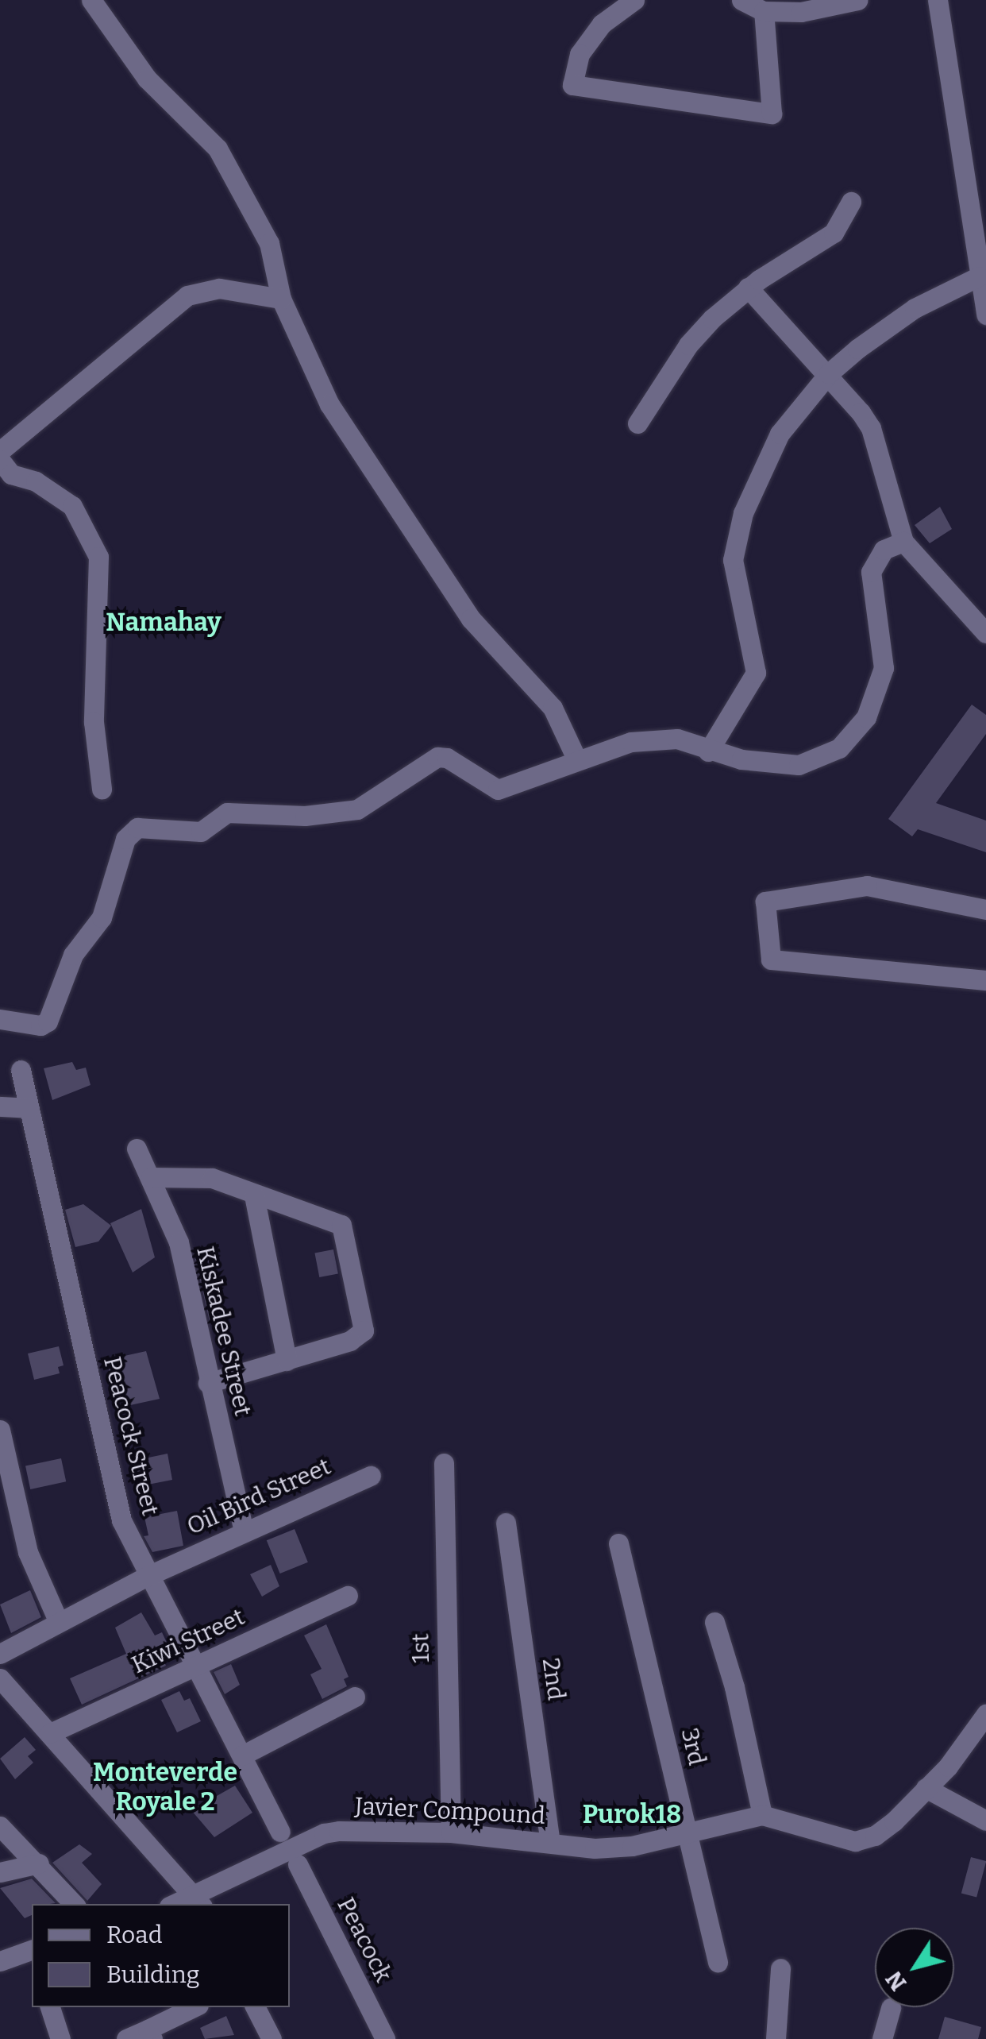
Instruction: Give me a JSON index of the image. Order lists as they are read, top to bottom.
{
  "streets": {
    "street": [
      "Kiskadee Street",
      "Peacock Street",
      "Oil Bird Street",
      "Kiwi Street",
      "1st",
      "2nd",
      "3rd",
      "Javier Compound",
      "Peacock"
    ]
  },
  "crossings": [
    ["Kiskadee Street", "Oil Bird Street"],
    ["Peacock Street", "Oil Bird Street"],
    ["Peacock Street", "Kiwi Street"],
    ["1st", "Javier Compound"],
    ["2nd", "Javier Compound"],
    ["3rd", "Javier Compound"]
  ],
  "districts": ["Namahay", "Monteverde Royale 2", "Purok18"],
  "legend": ["Road", "Building"],
  "north": "bottom left"
}
